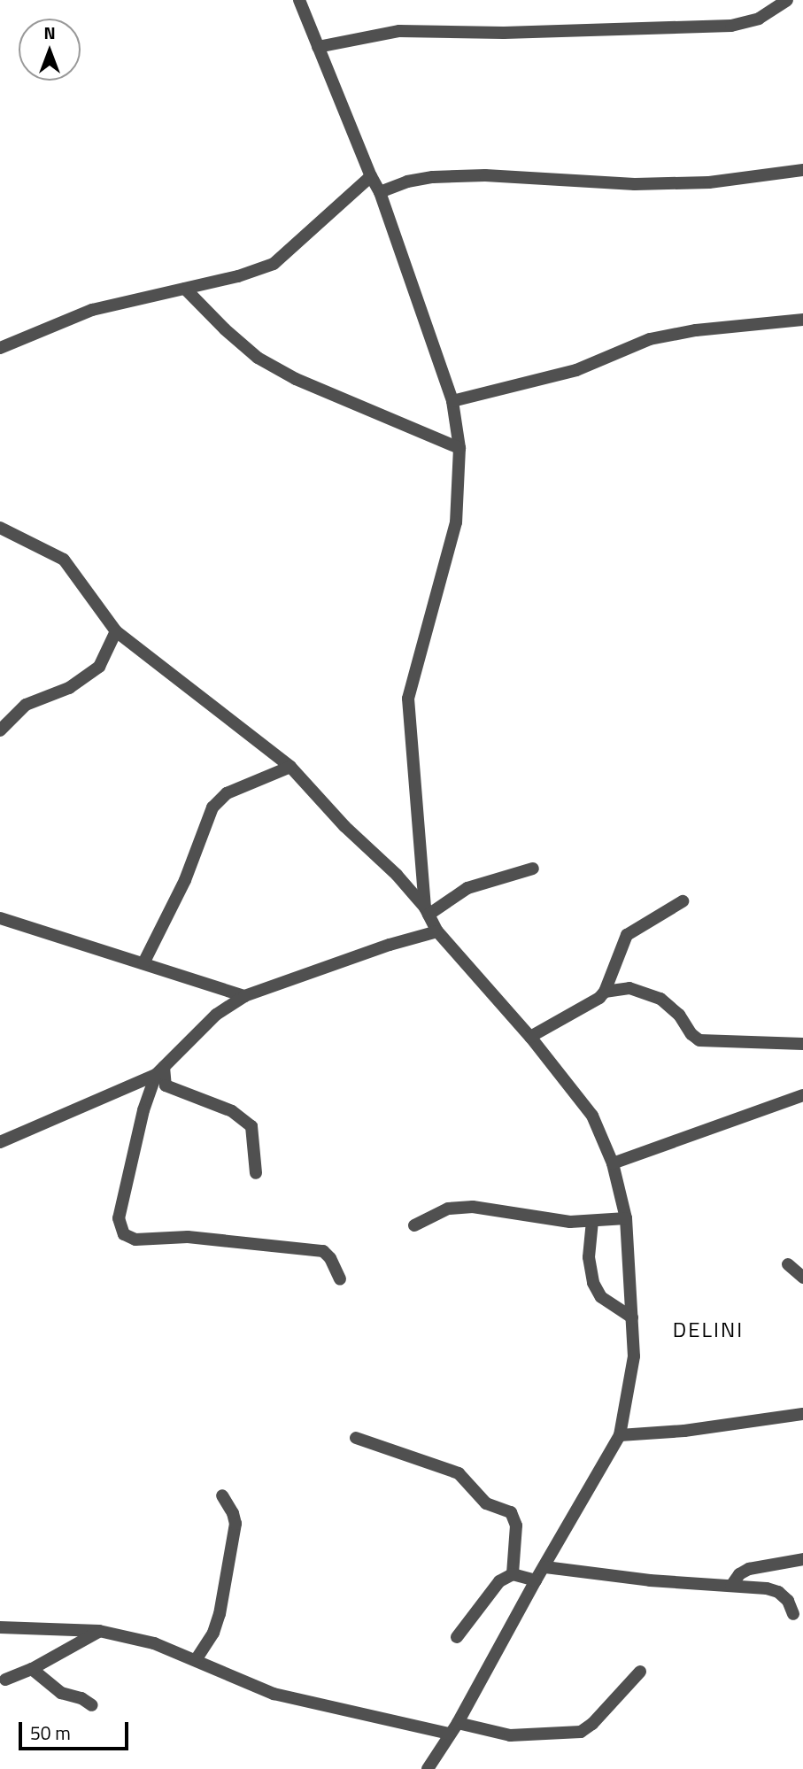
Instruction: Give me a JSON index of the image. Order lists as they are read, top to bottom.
{
  "districts": ["DELINI"],
  "scale_bar": "50 m",
  "north": "top"
}
